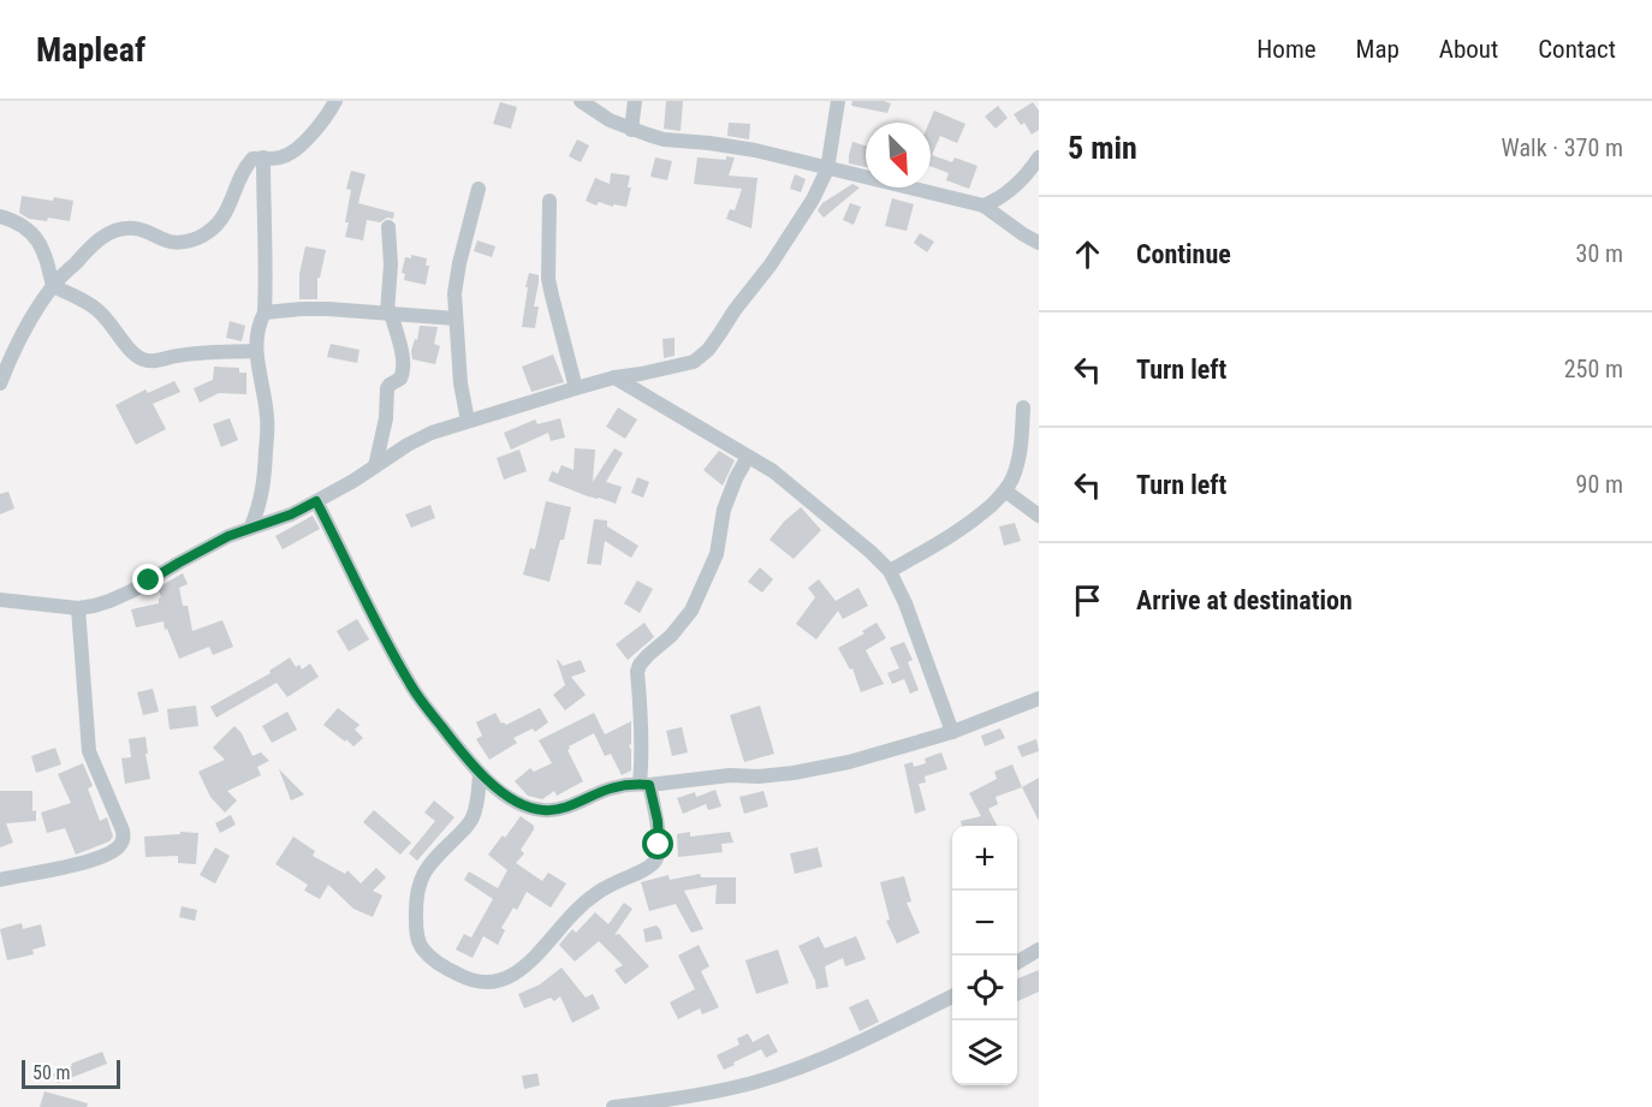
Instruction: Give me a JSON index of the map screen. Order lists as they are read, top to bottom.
{
  "scale_bar": "50 m",
  "north": "bottom right",
  "page": {
    "header": "Mapleaf",
    "nav": [
      "Home",
      "Map",
      "About",
      "Contact"
    ],
    "heading": ["5 min", "Walk · 370 m"],
    "list": [
      ["Continue", "30 m"],
      ["Turn left", "250 m"],
      ["Turn left", "90 m"],
      "Arrive at destination"
    ],
    "map_buttons": ["+", "−"],
    "scale": "50 m"
  }
}
